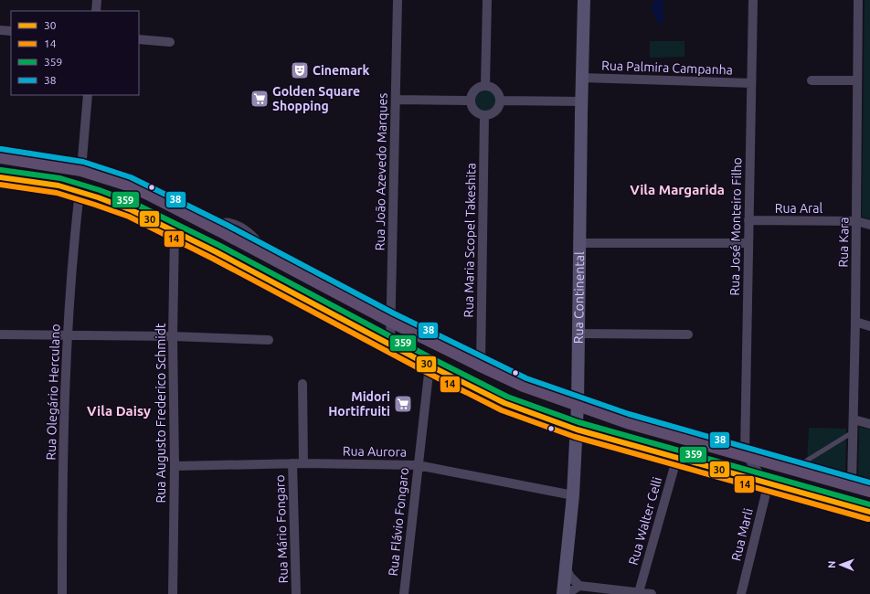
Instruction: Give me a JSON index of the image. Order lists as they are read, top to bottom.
{
  "streets": {
    "street": [
      "Rua Palmira Campanha",
      "Rua João Azevedo Marques",
      "Rua Aral",
      "Rua José Monteiro Filho",
      "Rua Maria Scopel Takeshita",
      "Rua Kara",
      "Rua Continental",
      "Rua Olegário Herculano",
      "Rua Augusto Frederico Schmidt",
      "Rua Aurora",
      "Rua Walter Celli",
      "Rua Flávio Fongaro",
      "Rua Mário Fongaro",
      "Rua Marli"
    ]
  },
  "crossings": [
    ["Rua Palmira Campanha", "Rua José Monteiro Filho"],
    ["Rua Palmira Campanha", "Rua Continental"],
    ["Rua Aral", "Rua José Monteiro Filho"],
    ["Rua Aral", "Rua Kara"],
    ["Rua Continental", "Rua Aurora"],
    ["Rua Augusto Frederico Schmidt", "Rua Aurora"],
    ["Rua Aurora", "Rua Flávio Fongaro"],
    ["Rua Aurora", "Rua Mário Fongaro"]
  ],
  "districts": ["Vila Margarida", "Vila Daisy"],
  "places": {
    "theatre": ["Cinemark"],
    "supermarket": ["Golden Square Shopping", "Midori Hortifruiti"]
  },
  "lines": [
    "transit line 38",
    "transit line 359",
    "transit line 30",
    "transit line 14"
  ],
  "legend": [
    "30",
    "14",
    "359",
    "38"
  ],
  "north": "left"
}
